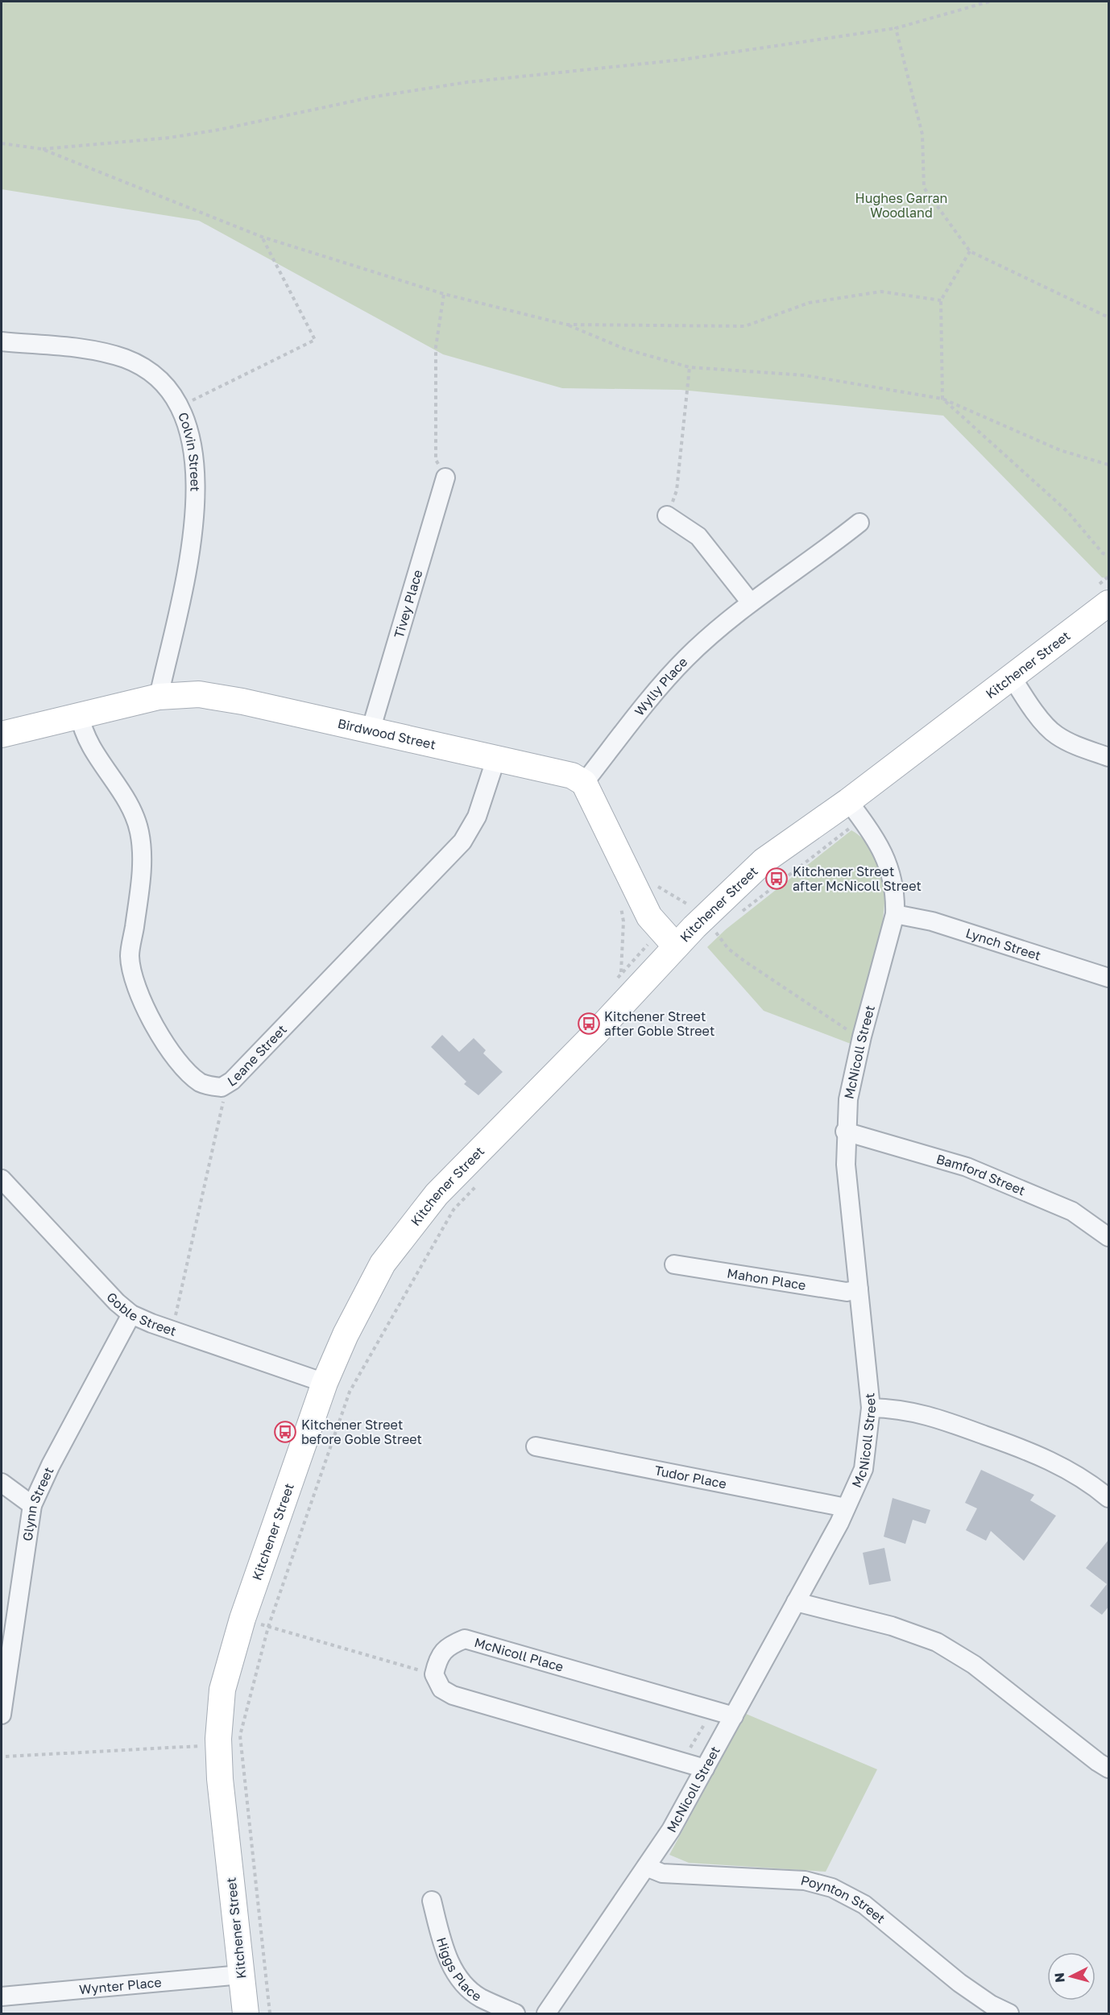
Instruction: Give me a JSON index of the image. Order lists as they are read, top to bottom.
{
  "streets": {
    "street": [
      "Colvin Street",
      "Tivey Place",
      "Kitchener Street",
      "Wylly Place",
      "Birdwood Street",
      "Lynch Street",
      "McNicoll Street",
      "Leane Street",
      "Bamford Street",
      "Mahon Place",
      "Goble Street",
      "Tudor Place",
      "Glynn Street",
      "McNicoll Place",
      "Poynton Street",
      "Higgs Place",
      "Wynter Place"
    ]
  },
  "crossings": [
    ["Colvin Street", "Birdwood Street"],
    ["Tivey Place", "Birdwood Street"],
    ["Kitchener Street", "McNicoll Street"],
    ["Kitchener Street", "Goble Street"],
    ["Kitchener Street", "Wynter Place"],
    ["Wylly Place", "Birdwood Street"],
    ["Birdwood Street", "Leane Street"],
    ["Lynch Street", "McNicoll Street"],
    ["McNicoll Street", "Bamford Street"],
    ["McNicoll Street", "Mahon Place"],
    ["McNicoll Street", "Tudor Place"],
    ["McNicoll Street", "McNicoll Place"],
    ["McNicoll Street", "Poynton Street"],
    ["Goble Street", "Glynn Street"]
  ],
  "parks": ["Hughes Garran Woodland"],
  "places": {
    "bus stop": ["Kitchener Street after McNicoll Street", "Kitchener Street after Goble Street", "Kitchener Street before Goble Street"]
  },
  "north": "left"
}
